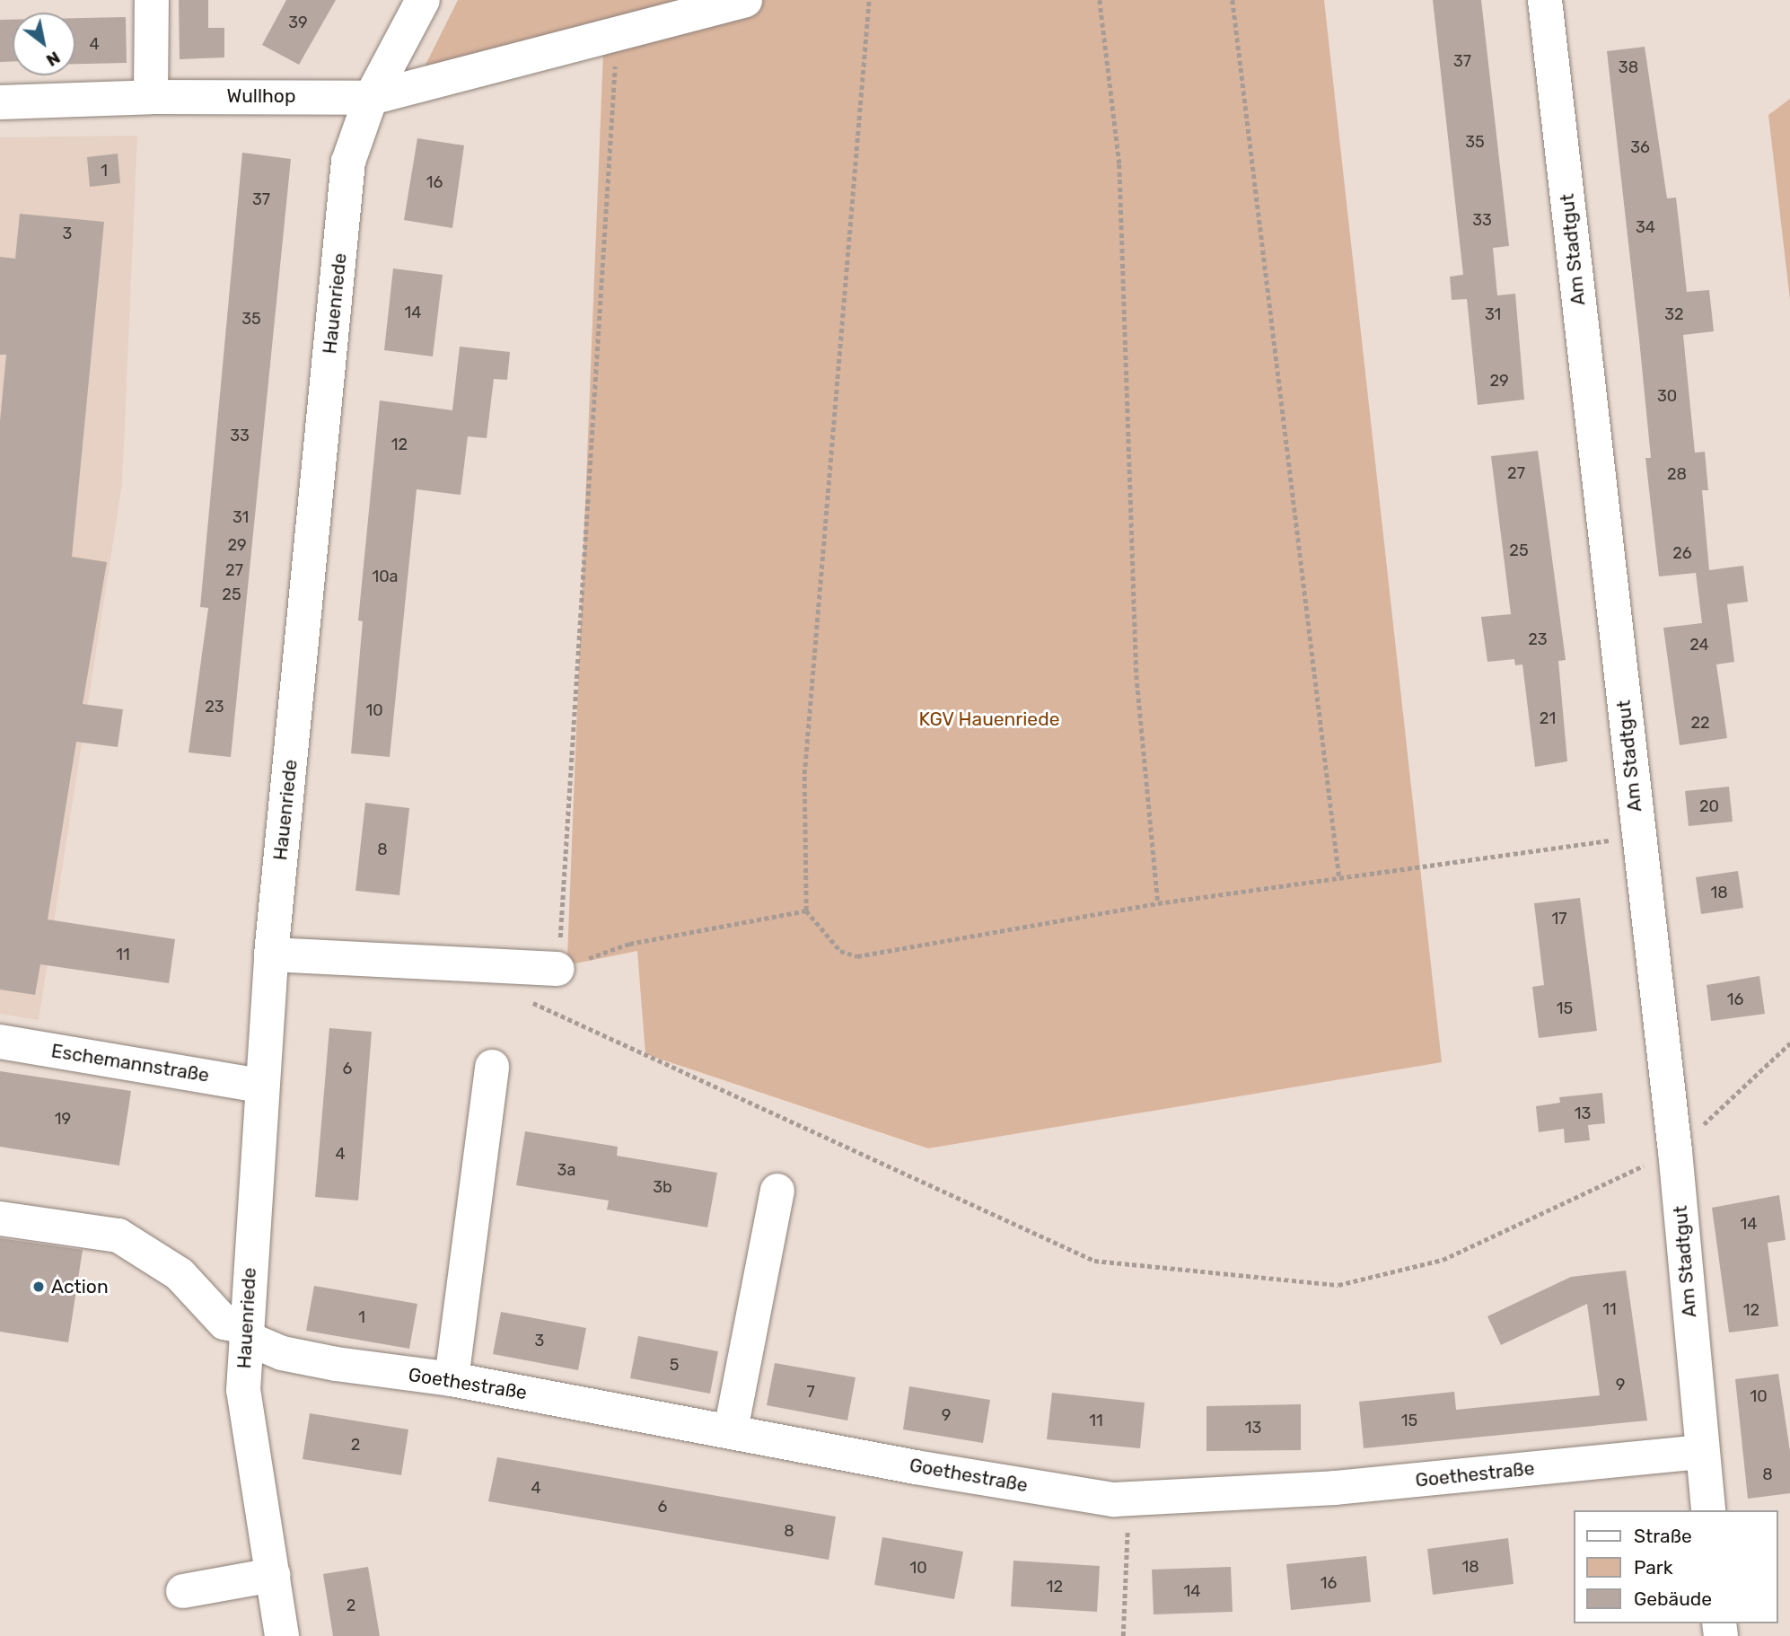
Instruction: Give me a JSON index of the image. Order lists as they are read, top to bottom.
{
  "streets": {
    "street": [
      "Wullhop",
      "Am Stadtgut",
      "Hauenriede",
      "Eschemannstraße",
      "Goethestraße"
    ]
  },
  "crossings": [
    ["Wullhop", "Hauenriede"],
    ["Am Stadtgut", "Goethestraße"],
    ["Hauenriede", "Eschemannstraße"],
    ["Hauenriede", "Goethestraße"]
  ],
  "parks": ["KGV Hauenriede"],
  "places": ["Action"],
  "house_numbers": [
    "39",
    "4",
    "37",
    "38",
    "35",
    "36",
    "1",
    "16",
    "37",
    "33",
    "34",
    "3",
    "14",
    "31",
    "32",
    "35",
    "29",
    "30",
    "33",
    "12",
    "27",
    "28",
    "31",
    "29",
    "25",
    "26",
    "27",
    "10a",
    "25",
    "23",
    "24",
    "23",
    "10",
    "21",
    "22",
    "20",
    "8",
    "18",
    "17",
    "11",
    "16",
    "15",
    "6",
    "13",
    "19",
    "4",
    "3a",
    "3b",
    "14",
    "11",
    "12",
    "1",
    "3",
    "5",
    "9",
    "7",
    "10",
    "9",
    "11",
    "15",
    "13",
    "2",
    "8",
    "4",
    "6",
    "8",
    "18",
    "10",
    "16",
    "12",
    "14",
    "2"
  ],
  "legend": ["Straße", "Park", "Gebäude"],
  "north": "bottom right"
}
